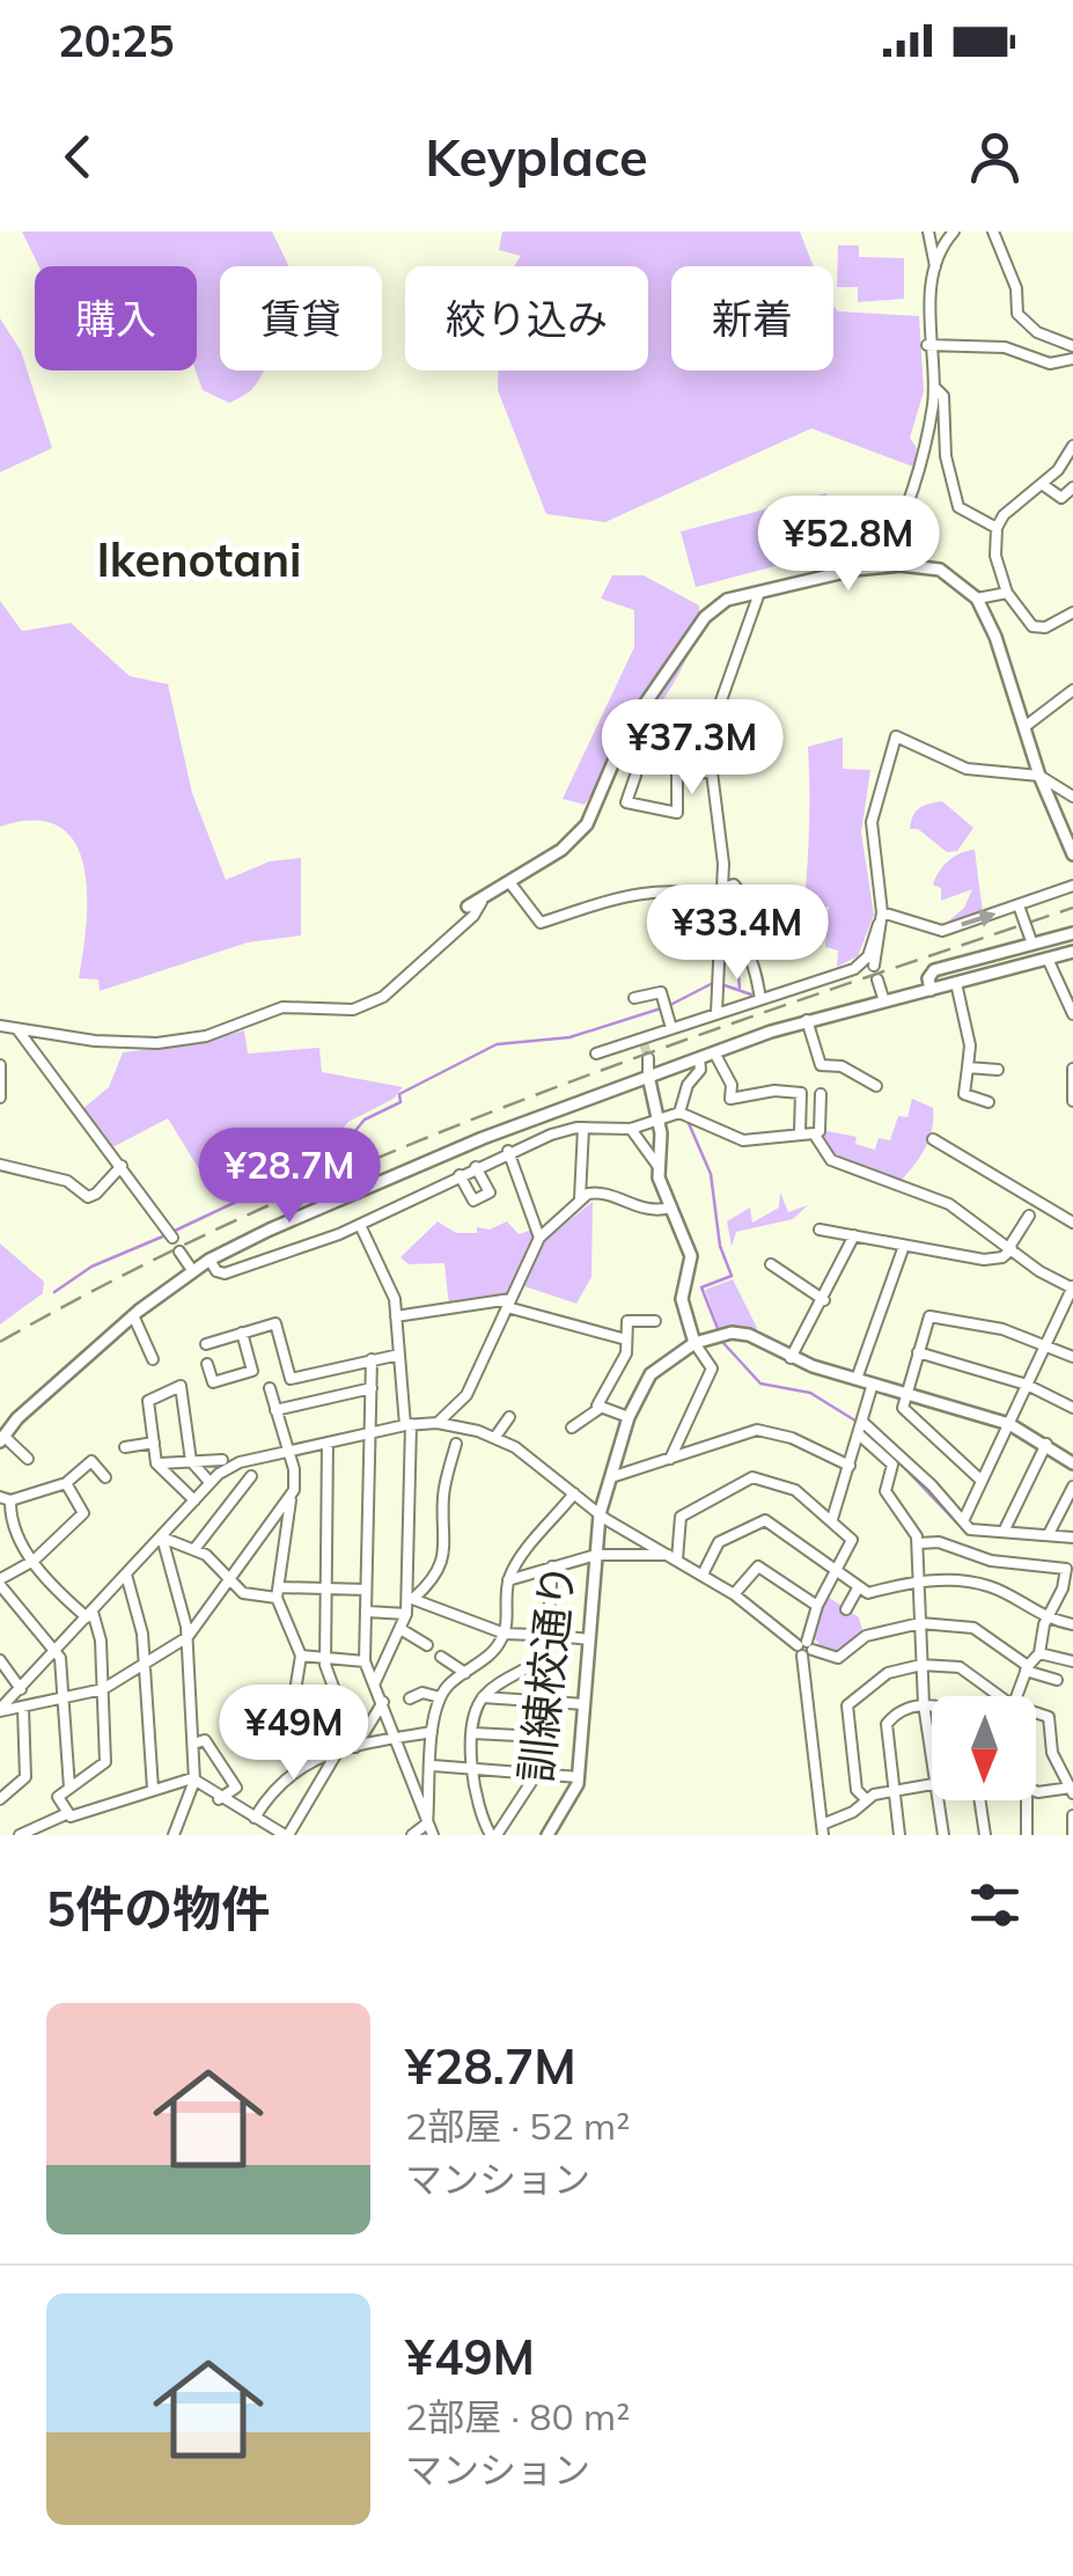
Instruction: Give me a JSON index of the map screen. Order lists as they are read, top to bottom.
{
  "streets": {
    "street": ["訓練校通り"]
  },
  "districts": ["Ikenotani"],
  "north": "bottom",
  "page": {
    "status": "20:25",
    "header": "Keyplace",
    "chip": [
      "購入",
      "賃貸",
      "絞り込み",
      "新着"
    ],
    "price": [
      "¥52.8M",
      "¥37.3M",
      "¥33.4M",
      "¥28.7M",
      "¥49M"
    ],
    "heading": "5件の物件",
    "list": [
      {
        "name": "¥28.7M",
        "note": "2部屋 · 52 m² · マンション"
      },
      {
        "name": "¥49M",
        "note": "2部屋 · 80 m² · マンション"
      }
    ]
  }
}
